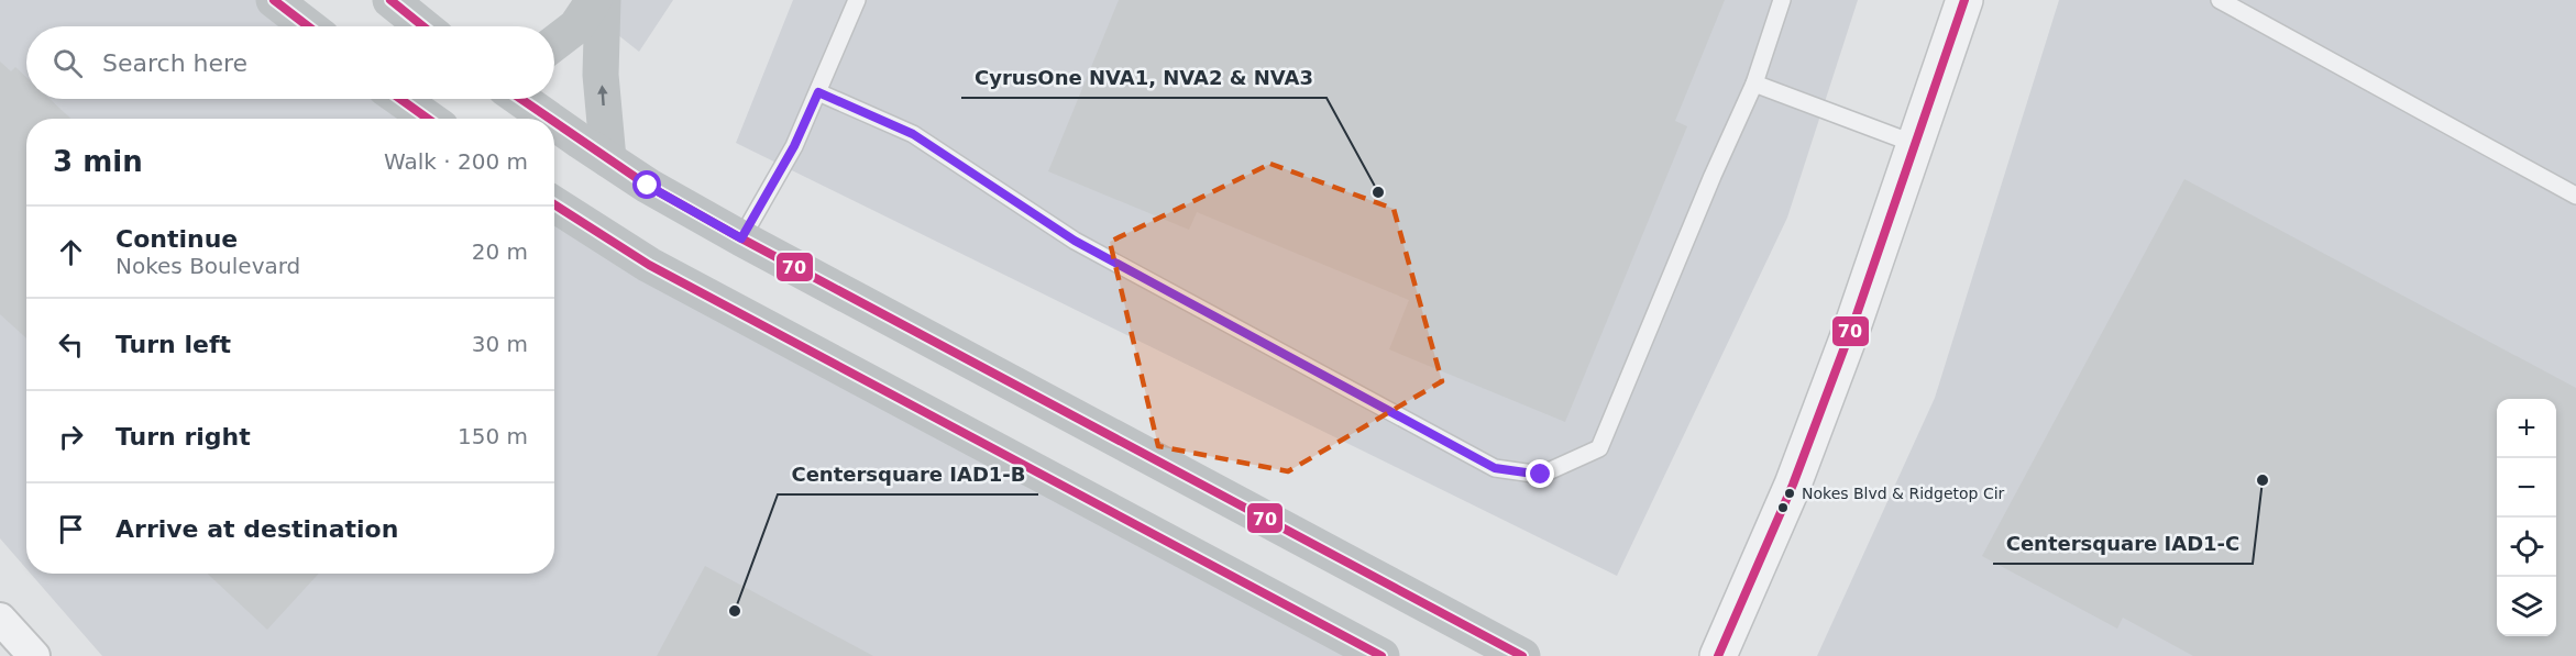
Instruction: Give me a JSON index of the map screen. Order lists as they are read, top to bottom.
{
  "places": [
    "CyrusOne NVA1, NVA2 & NVA3",
    "Centersquare IAD1-C",
    "Nokes Blvd & Ridgetop Cir",
    "Centersquare IAD1-B"
  ],
  "lines": ["transit line 70"],
  "page": {
    "search": "Search here",
    "heading": ["3 min", "Walk · 200 m"],
    "list": [
      ["Continue", "Nokes Boulevard", "20 m"],
      ["Turn left", "30 m"],
      ["Turn right", "150 m"],
      "Arrive at destination"
    ],
    "map_buttons": ["+", "−"]
  }
}
